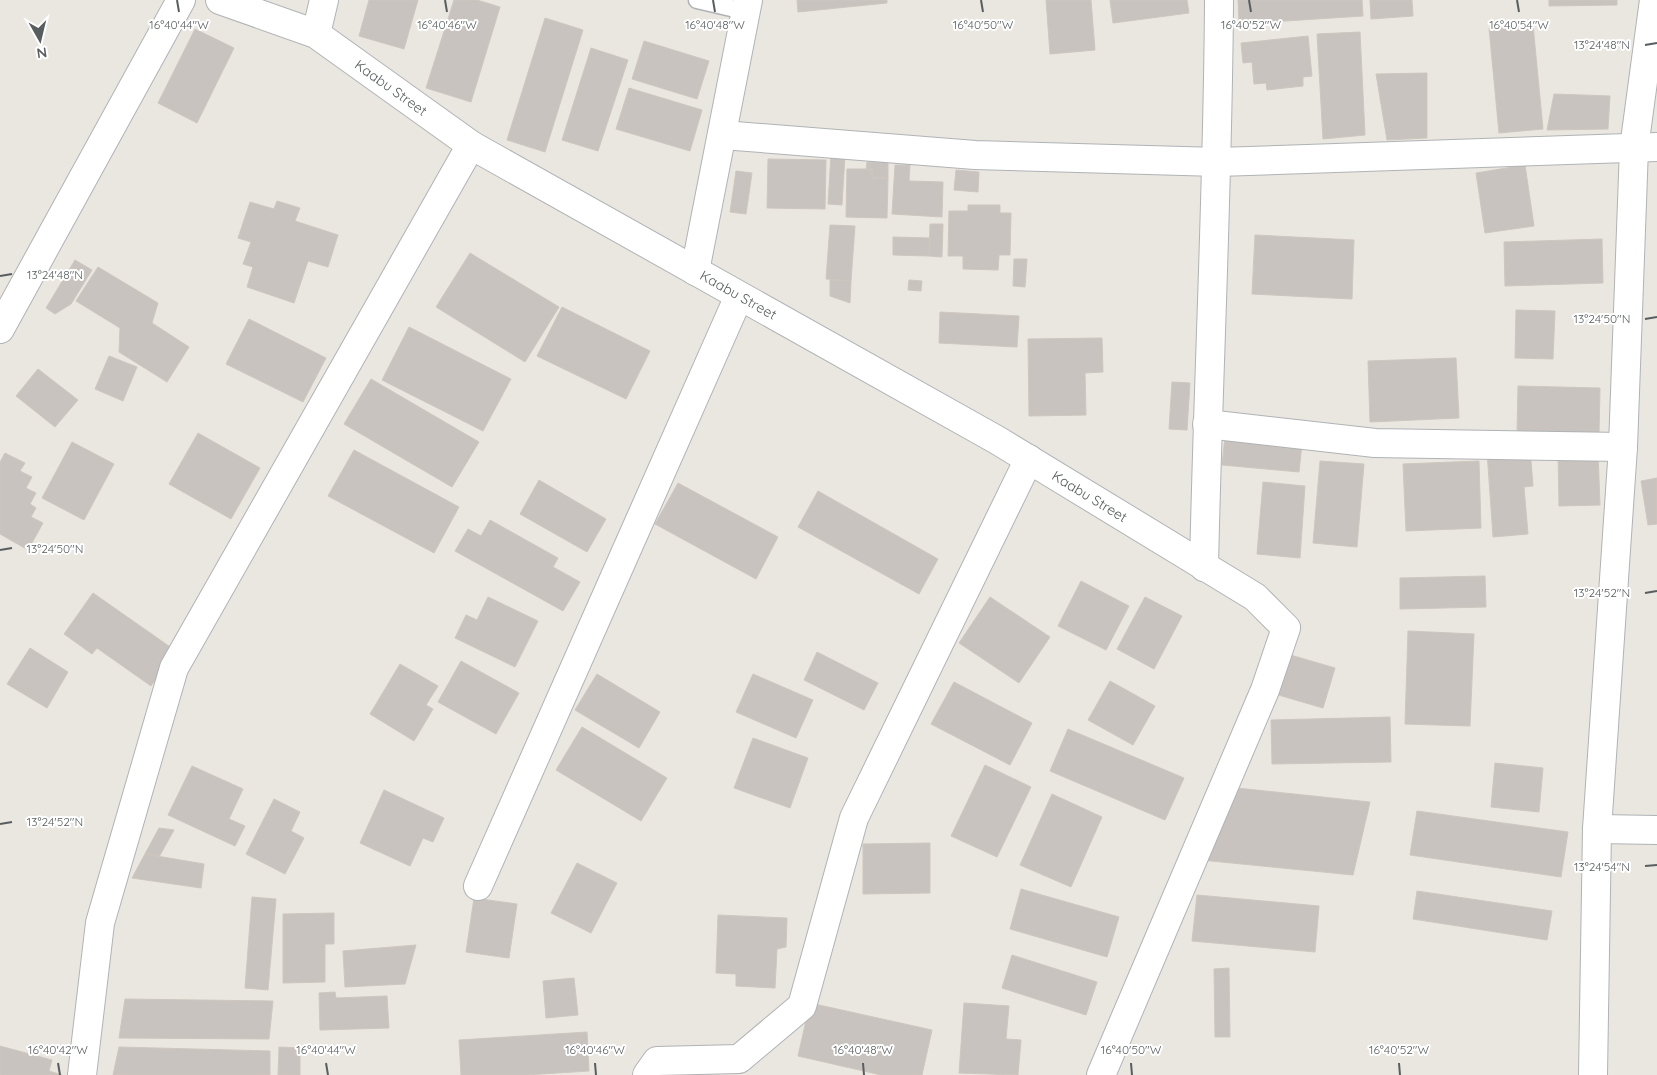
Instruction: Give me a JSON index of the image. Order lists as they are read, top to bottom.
{
  "streets": {
    "street": ["Kaabu Street"]
  },
  "north": "bottom",
  "coordinates": [
    "16°40'44\"W",
    "16°40'46\"W",
    "16°40'48\"W",
    "16°40'50\"W",
    "16°40'52\"W",
    "16°40'54\"W",
    "13°24'48\"N",
    "13°24'50\"N",
    "13°24'52\"N",
    "13°24'54\"N",
    "16°40'42\"W"
  ]
}
